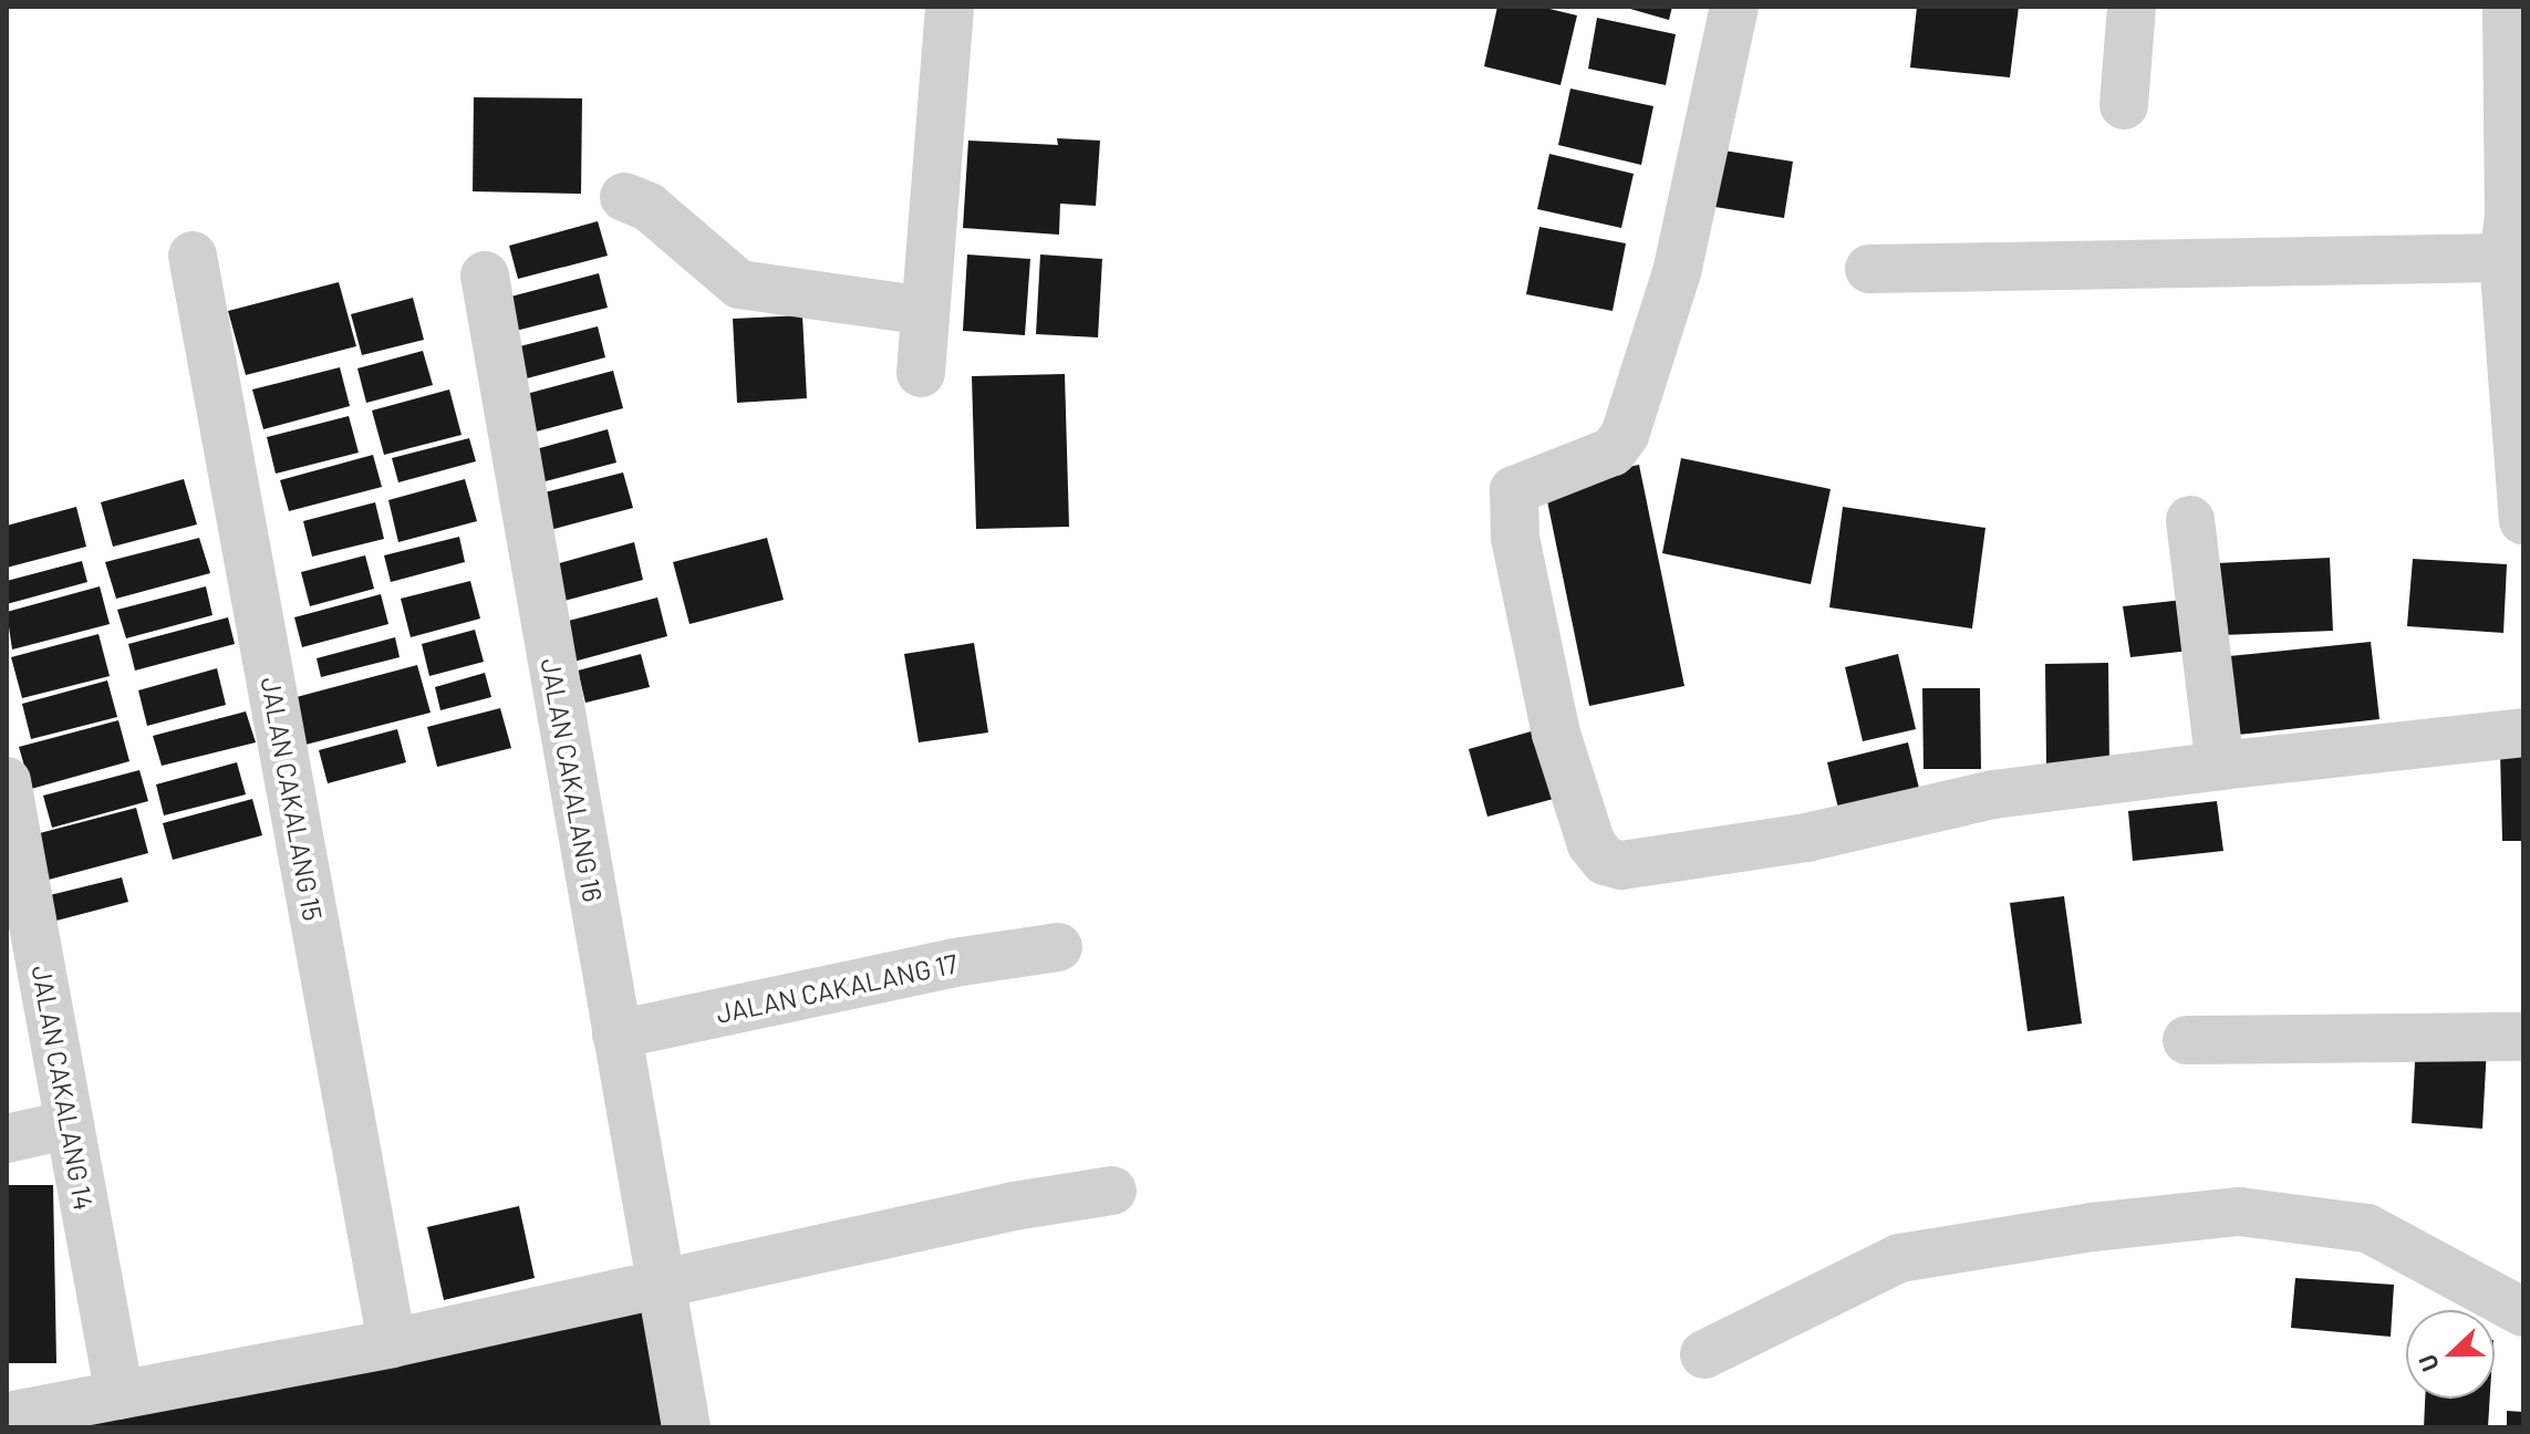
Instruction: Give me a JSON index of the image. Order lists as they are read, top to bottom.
{
  "streets": {
    "street": [
      "JALAN CAKALANG 16",
      "JALAN CAKALANG 15",
      "JALAN CAKALANG 17",
      "JALAN CAKALANG 14"
    ]
  },
  "crossings": [
    ["JALAN CAKALANG 16", "JALAN CAKALANG 17"]
  ],
  "north": "left"
}
